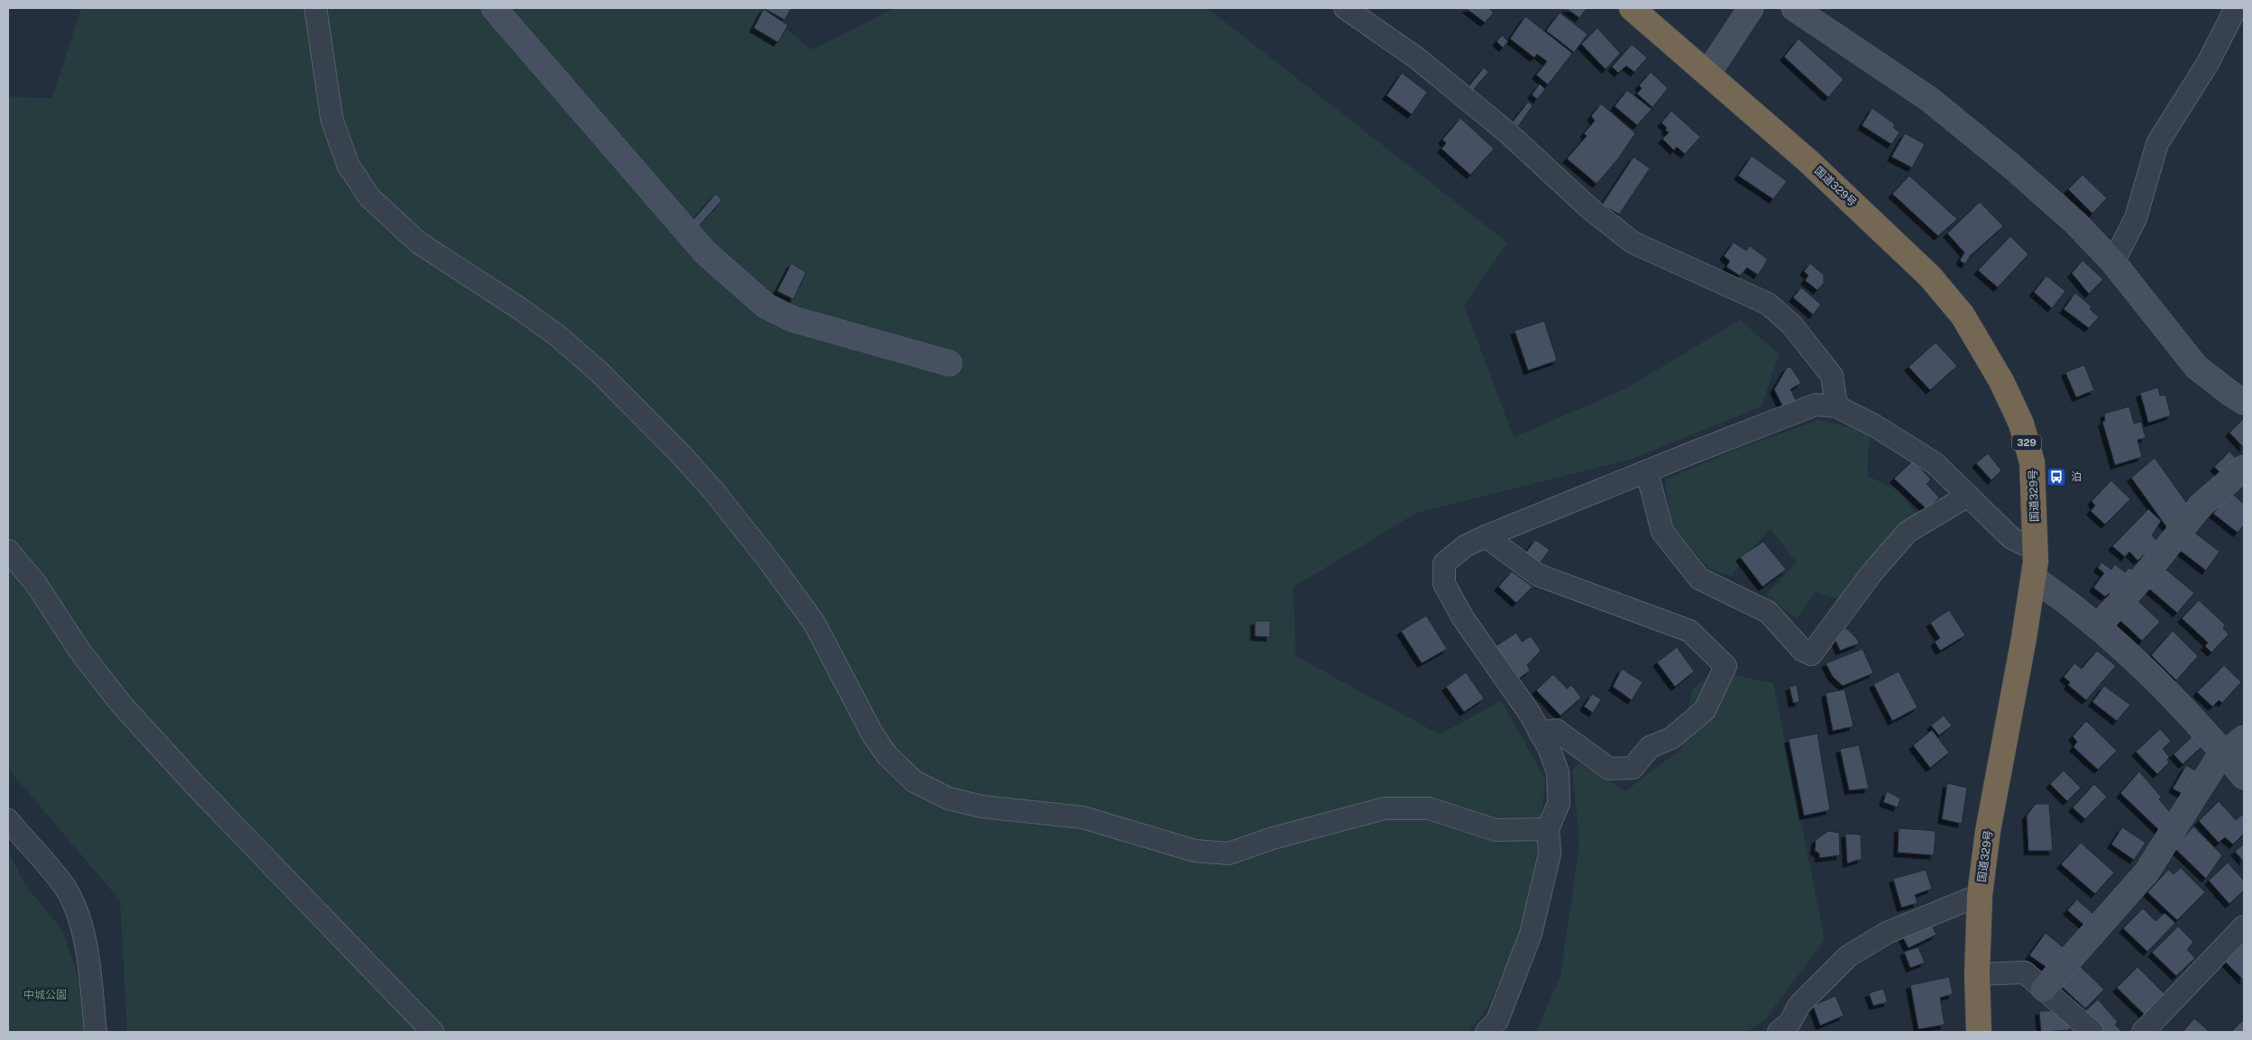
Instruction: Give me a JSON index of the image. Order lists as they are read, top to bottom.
{
  "streets": {
    "highway": ["国道329号", "329"]
  },
  "parks": ["中城公園"],
  "places": {
    "bus stop": ["泊"]
  }
}
